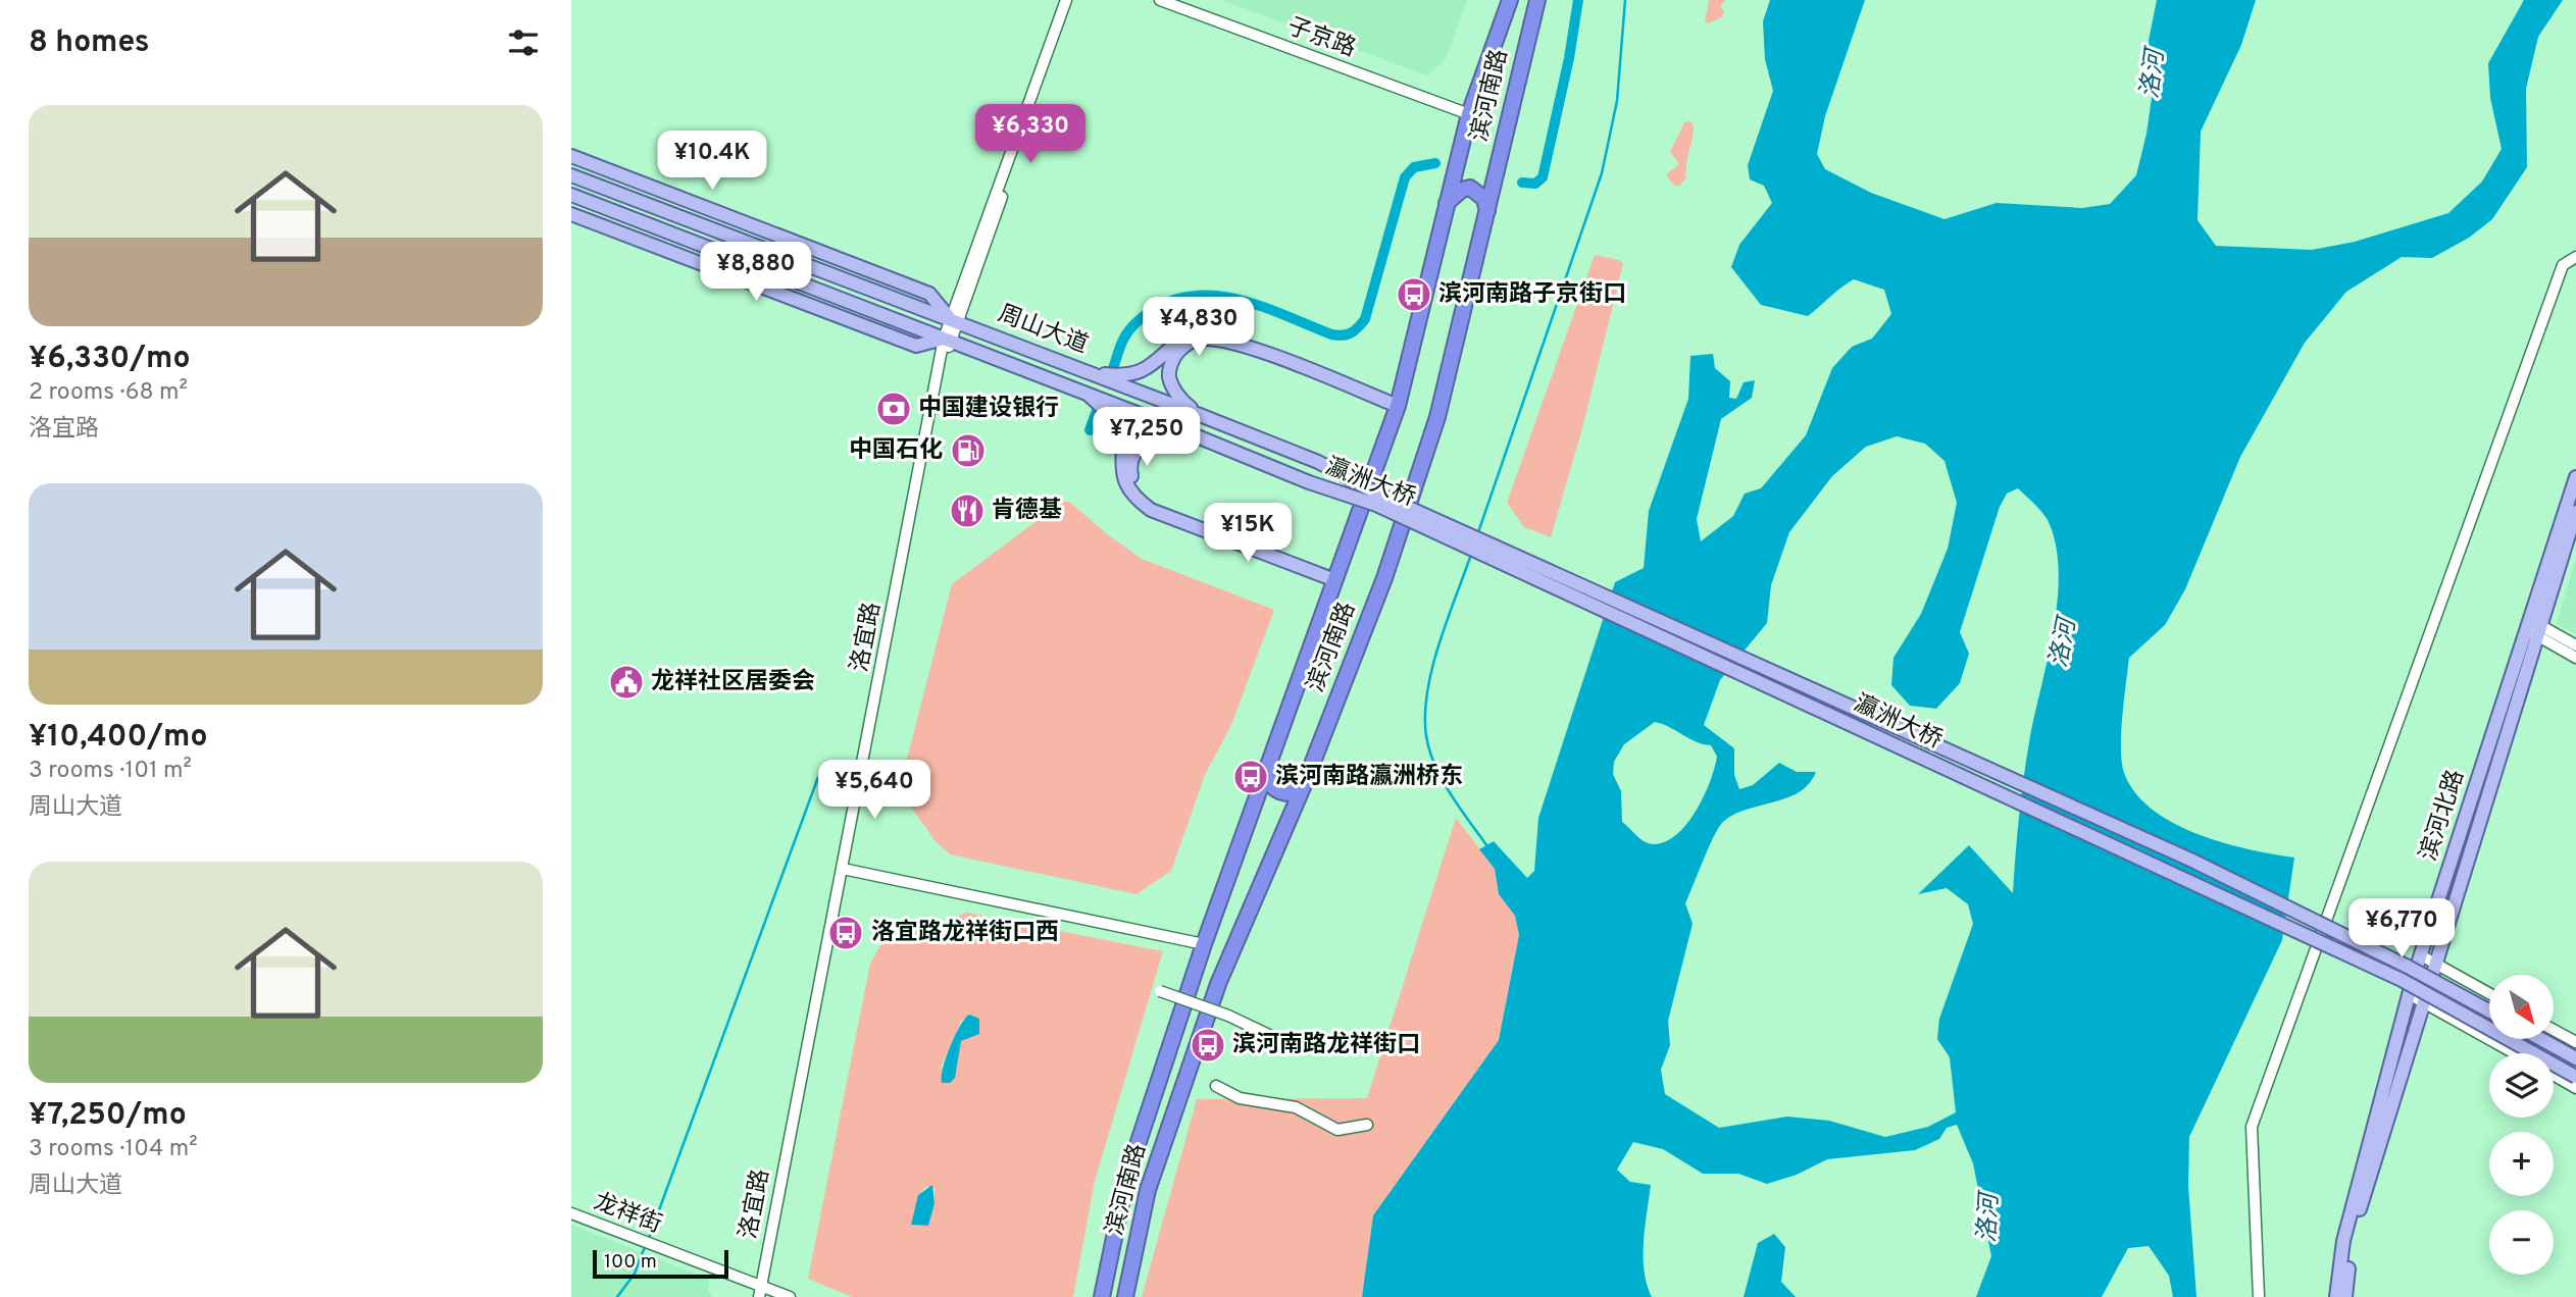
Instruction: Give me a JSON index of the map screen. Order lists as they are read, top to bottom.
{
  "streets": {
    "highway": ["滨河南路"],
    "main road": ["周山大道", "瀛洲大桥", "滨河北路"],
    "street": ["子京路", "洛宜路", "龙祥街"]
  },
  "crossings": [
    ["子京路", "滨河南路"],
    ["周山大道", "瀛洲大桥"],
    ["周山大道", "洛宜路"],
    ["洛宜路", "龙祥街"]
  ],
  "water": ["洛河"],
  "places": {
    "bus stop": [
      "滨河南路子京街口",
      "滨河南路瀛洲桥东",
      "洛宜路龙祥街口西",
      "滨河南路龙祥街口"
    ],
    "bank": ["中国建设银行"],
    "fuel station": ["中国石化"],
    "restaurant": ["肯德基"],
    "public building": ["龙祥社区居委会"]
  },
  "scale_bar": "100 m",
  "north": "bottom right",
  "page": {
    "heading": "8 homes",
    "list": [
      {
        "name": "¥6,330/mo",
        "note": "2 rooms · 68 m² · 洛宜路"
      },
      {
        "name": "¥10,400/mo",
        "note": "3 rooms · 101 m² · 周山大道"
      },
      {
        "name": "¥7,250/mo",
        "note": "3 rooms · 104 m² · 周山大道"
      }
    ],
    "price": [
      "¥6,330",
      "¥10.4K",
      "¥8,880",
      "¥4,830",
      "¥7,250",
      "¥15K",
      "¥5,640",
      "¥6,770"
    ],
    "map_buttons": ["+", "−"],
    "scale": "100 m"
  }
}
